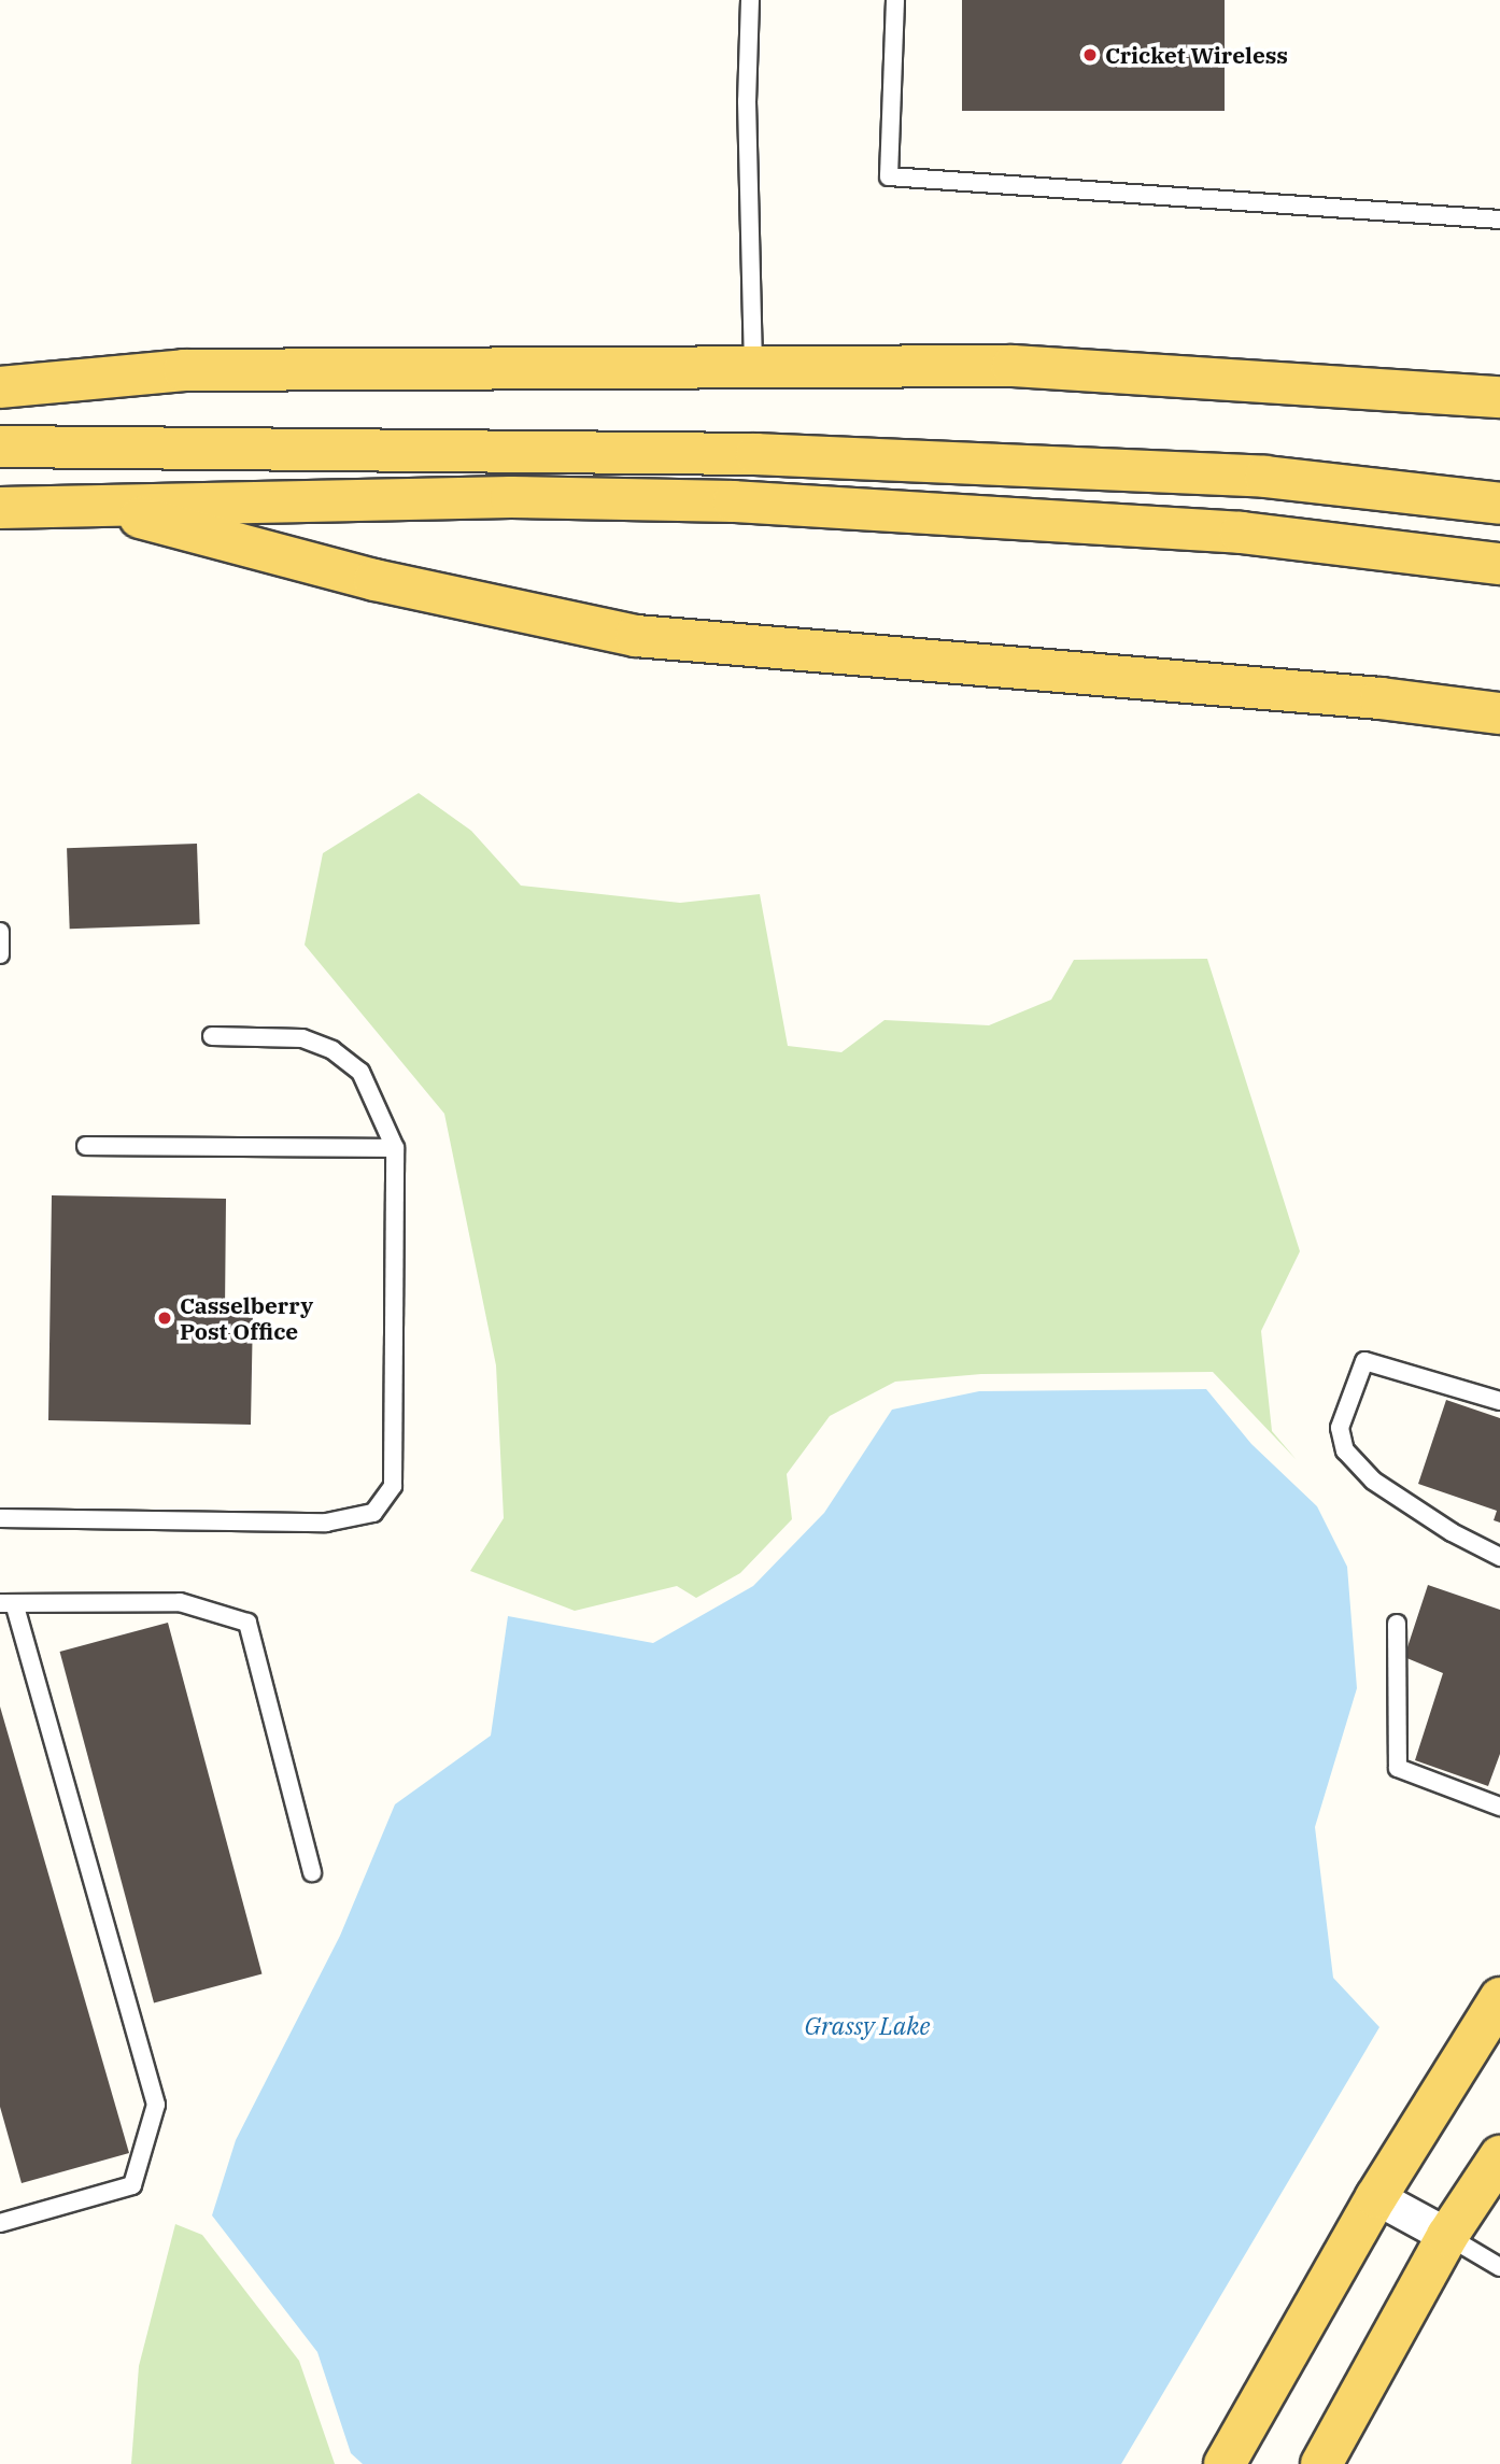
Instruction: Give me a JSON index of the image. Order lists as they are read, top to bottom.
{
  "water": ["Grassy Lake"],
  "places": ["Cricket Wireless", "Casselberry Post Office"]
}
